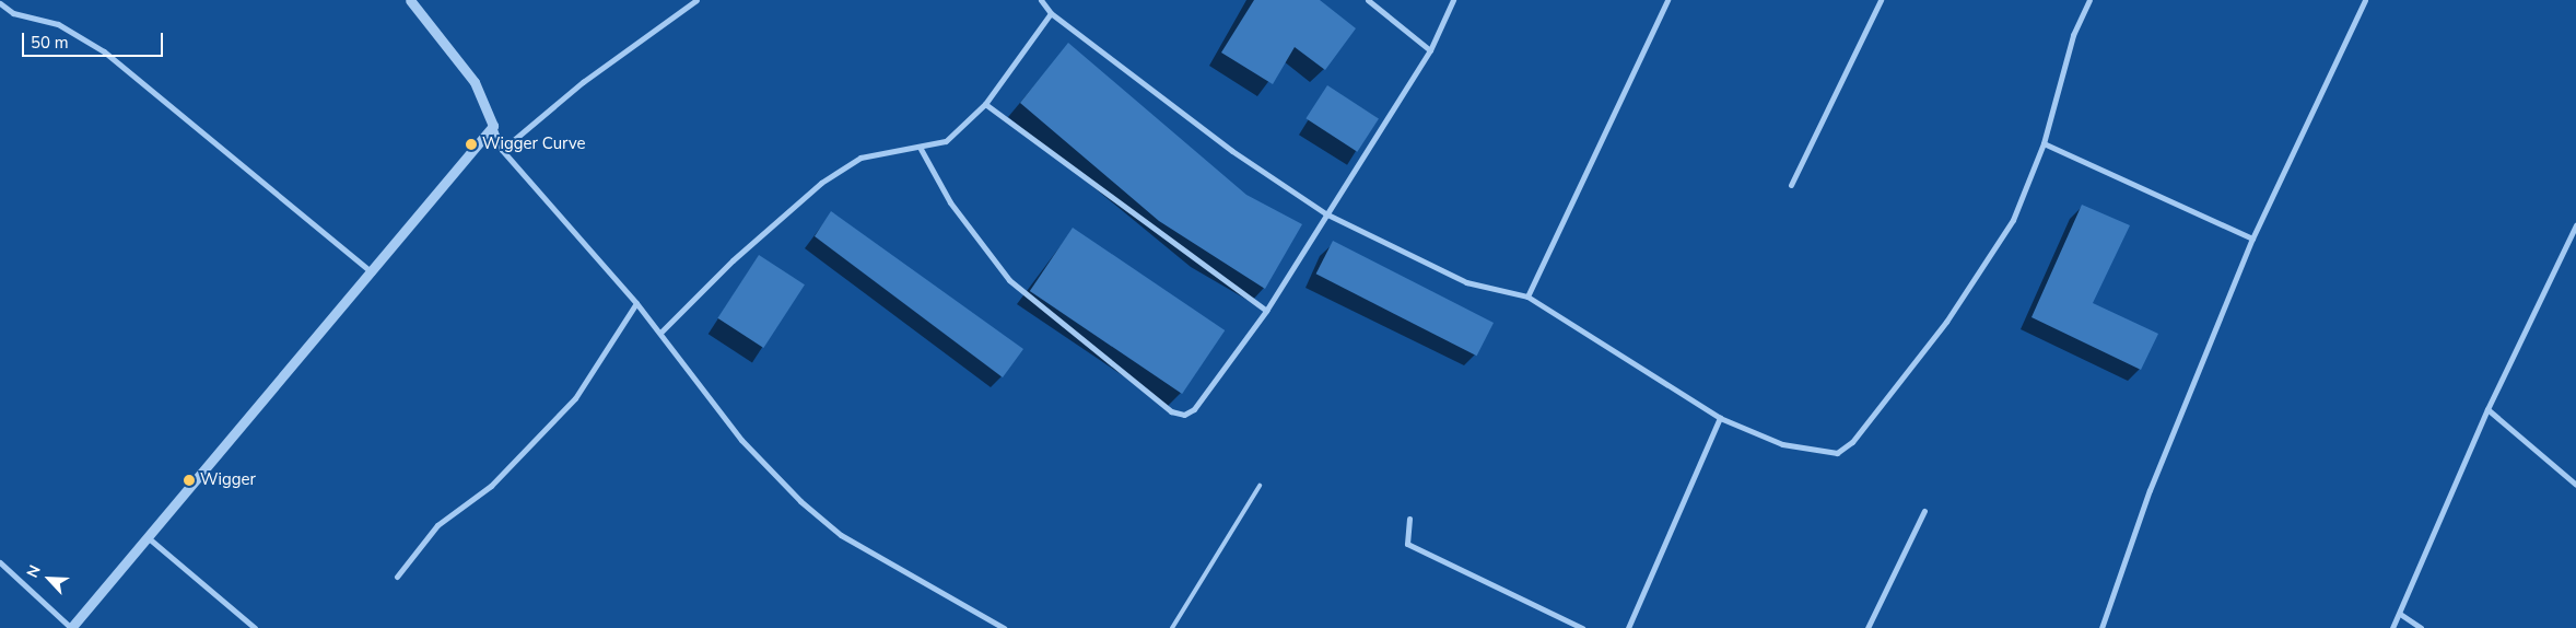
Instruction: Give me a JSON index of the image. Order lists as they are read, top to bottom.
{
  "places": ["Wigger Curve", "Wigger"],
  "scale_bar": "50 m",
  "north": "top left"
}
